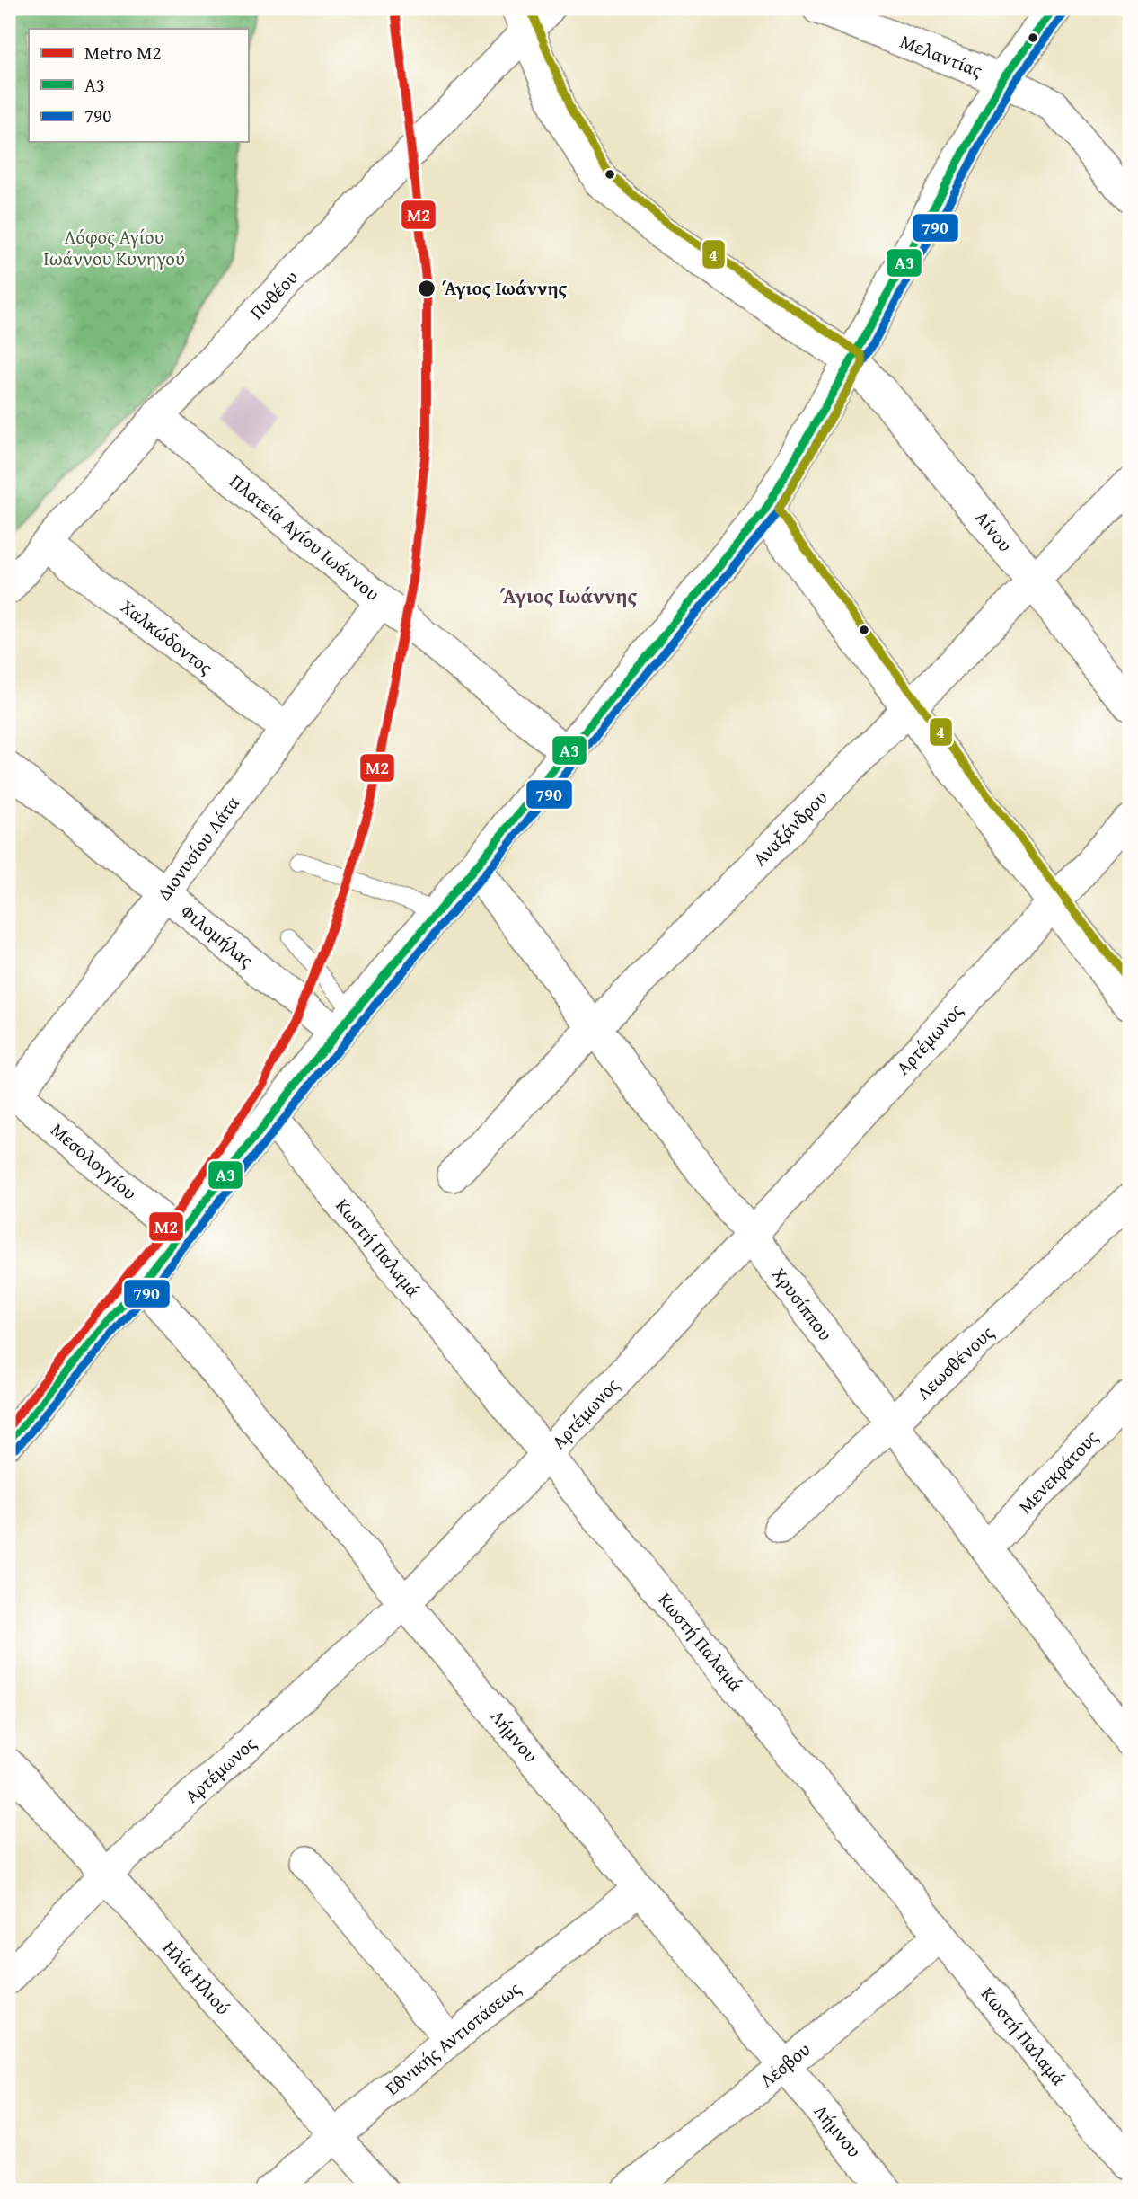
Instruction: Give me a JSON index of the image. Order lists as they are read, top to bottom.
{
  "streets": {
    "main road": ["Αίνου"],
    "street": [
      "Μελαντίας",
      "Πυθέου",
      "Πλατεία Αγίου Ιωάννου",
      "Χαλκώδοντος",
      "Αναξάνδρου",
      "Διονυσίου Λάτα",
      "Φιλομήλας",
      "Αρτέμωνος",
      "Μεσολογγίου",
      "Κωστή Παλαμά",
      "Χρυσίππου",
      "Λεωσθένους",
      "Μενεκράτους",
      "Λήμνου",
      "Ηλία Ηλιού",
      "Εθνικής Αντιστάσεως",
      "Λέσβου"
    ]
  },
  "crossings": [
    ["Πυθέου", "Αίνου"],
    ["Πυθέου", "Πλατεία Αγίου Ιωάννου"],
    ["Πυθέου", "Χαλκώδοντος"],
    ["Αίνου", "Αναξάνδρου"],
    ["Πλατεία Αγίου Ιωάννου", "Διονυσίου Λάτα"],
    ["Χαλκώδοντος", "Διονυσίου Λάτα"],
    ["Αναξάνδρου", "Χρυσίππου"],
    ["Διονυσίου Λάτα", "Φιλομήλας"],
    ["Διονυσίου Λάτα", "Μεσολογγίου"],
    ["Αρτέμωνος", "Κωστή Παλαμά"],
    ["Αρτέμωνος", "Χρυσίππου"],
    ["Αρτέμωνος", "Λήμνου"],
    ["Αρτέμωνος", "Ηλία Ηλιού"],
    ["Κωστή Παλαμά", "Λέσβου"],
    ["Χρυσίππου", "Λεωσθένους"],
    ["Χρυσίππου", "Μενεκράτους"],
    ["Λήμνου", "Εθνικής Αντιστάσεως"],
    ["Λήμνου", "Λέσβου"],
    ["Ηλία Ηλιού", "Εθνικής Αντιστάσεως"]
  ],
  "districts": ["Άγιος Ιωάννης"],
  "parks": ["Λόφος Αγίου Ιωάννου Κυνηγού"],
  "places": ["Άγιος Ιωάννης"],
  "lines": [
    "metro line Μ2",
    "transit line Α3",
    "transit line 4",
    "transit line 790"
  ],
  "legend": ["Metro Μ2", "Α3", "790"]
}
